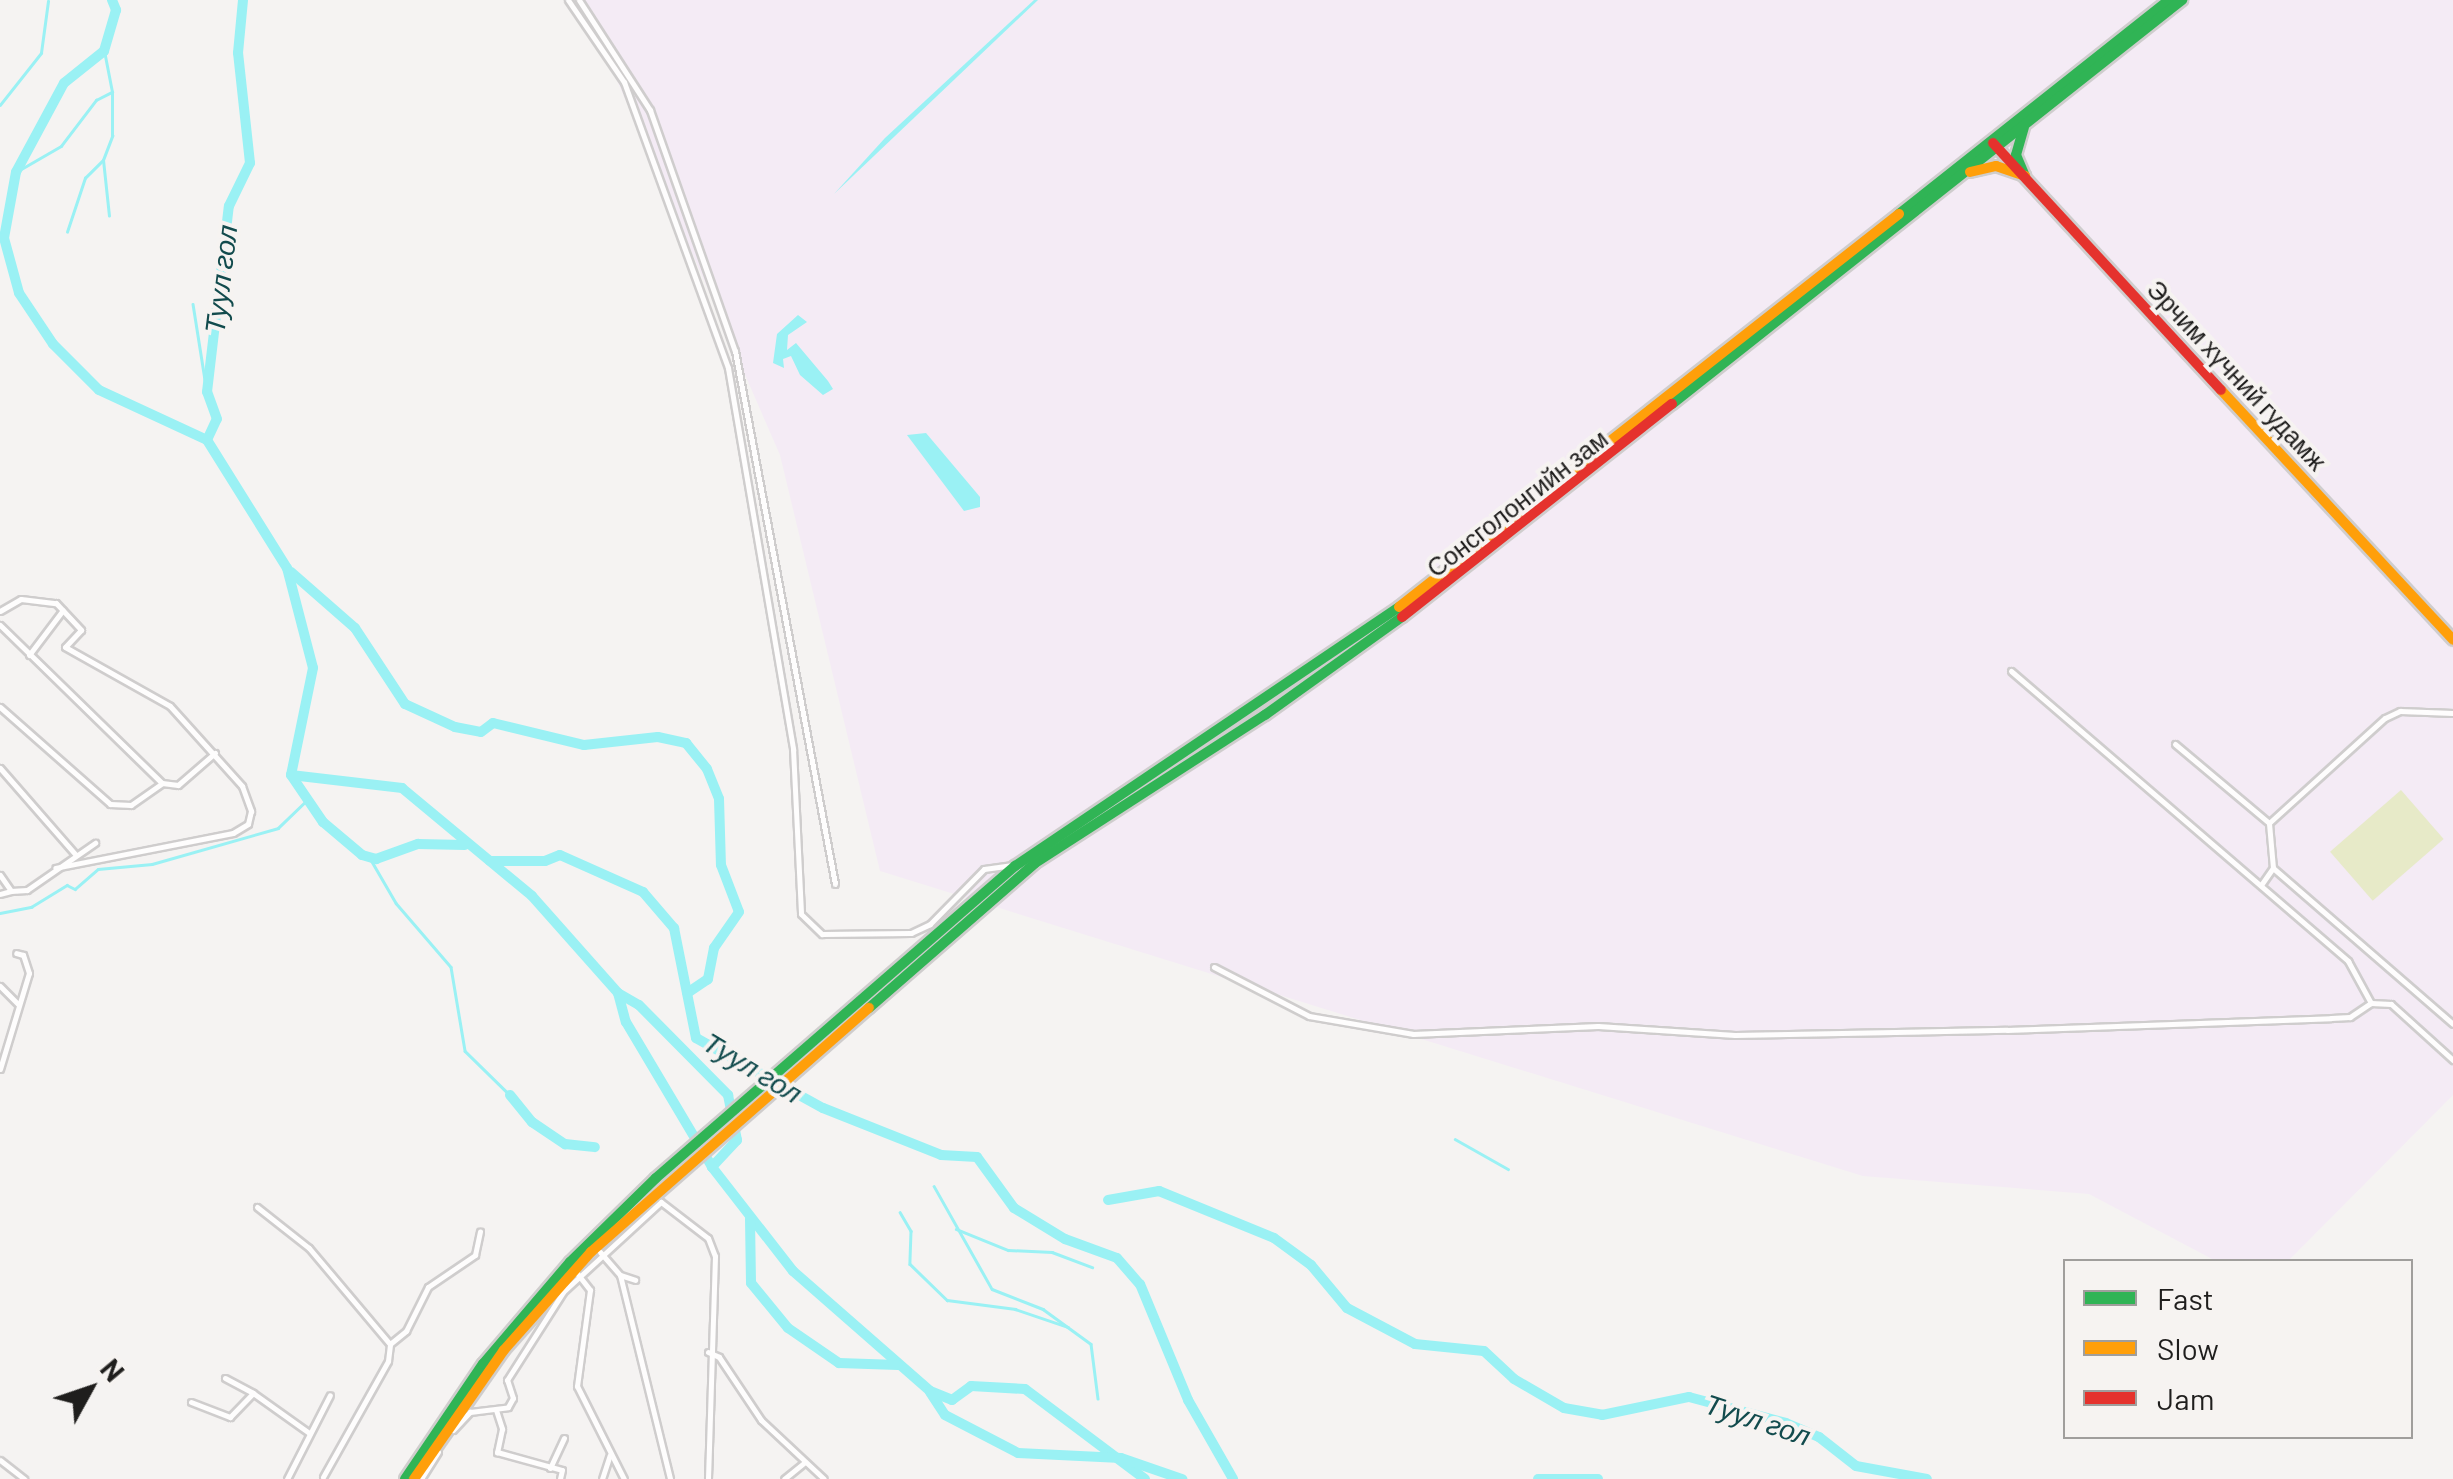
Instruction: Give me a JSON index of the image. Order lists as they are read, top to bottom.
{
  "streets": {
    "main road": ["Эрчим хүчний гудамж", "Сонсголонгийн зам"]
  },
  "crossings": [
    ["Эрчим хүчний гудамж", "Сонсголонгийн зам"]
  ],
  "water": ["Туул гол"],
  "legend": ["Fast", "Slow", "Jam"],
  "north": "top right"
}
